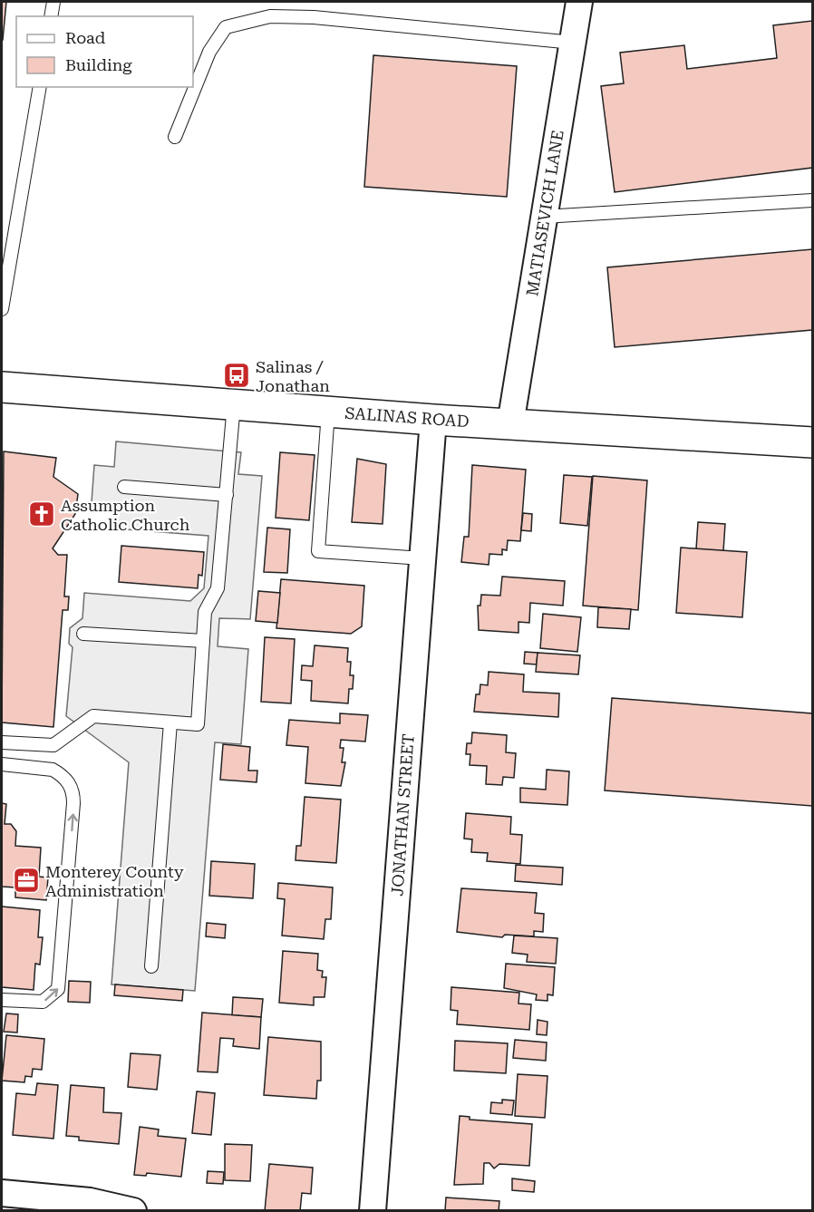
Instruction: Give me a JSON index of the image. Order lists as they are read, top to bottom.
{
  "streets": {
    "main road": ["SALINAS ROAD"],
    "street": ["MATIASEVICH LANE", "JONATHAN STREET"]
  },
  "crossings": [
    ["MATIASEVICH LANE", "SALINAS ROAD"],
    ["SALINAS ROAD", "JONATHAN STREET"]
  ],
  "places": {
    "bus stop": ["Salinas / Jonathan"],
    "church": ["Assumption Catholic Church"],
    "office": ["Monterey County Administration"]
  },
  "legend": ["Road", "Building"]
}
